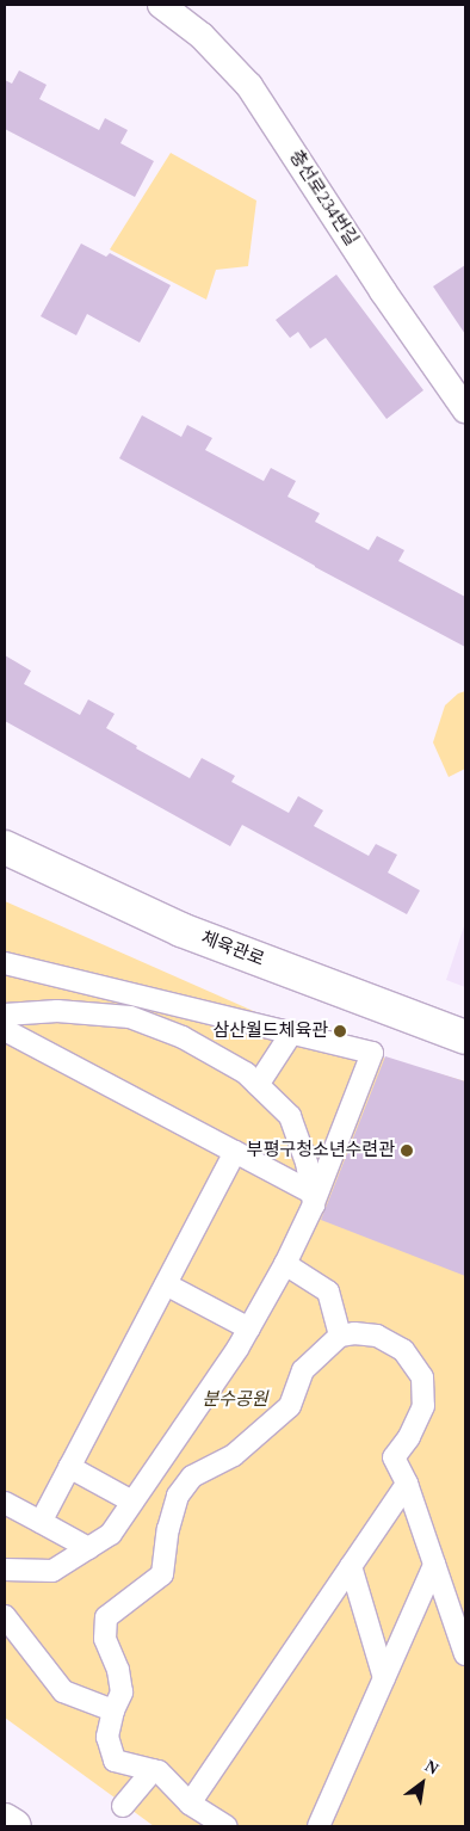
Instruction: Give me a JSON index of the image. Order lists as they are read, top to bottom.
{
  "streets": {
    "street": ["충선로234번길", "체육관로"]
  },
  "parks": ["분수공원"],
  "places": ["삼산월드체육관", "부평구청소년수련관"],
  "north": "top right"
}
